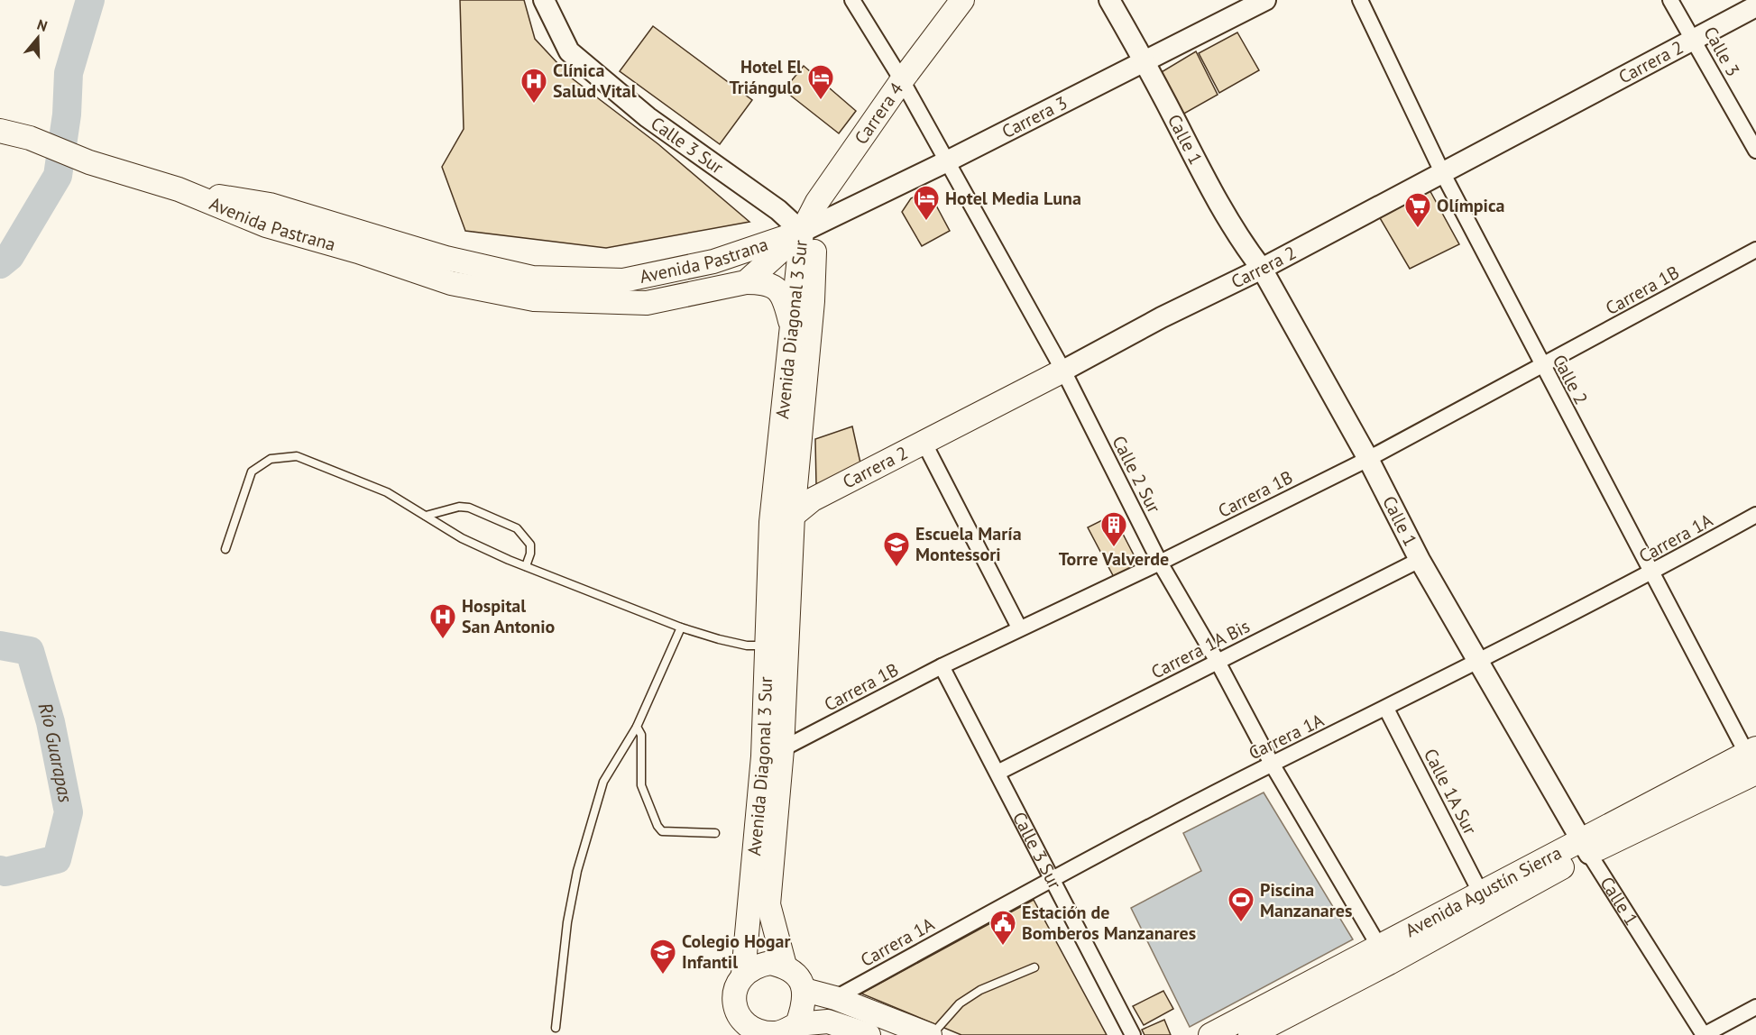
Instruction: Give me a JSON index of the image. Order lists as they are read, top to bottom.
{
  "streets": {
    "main road": [
      "Carrera 2",
      "Carrera 4",
      "Carrera 3",
      "Calle 1",
      "Calle 3 Sur",
      "Avenida Pastrana",
      "Avenida Diagonal 3 Sur",
      "Avenida Agustín Sierra"
    ],
    "street": [
      "Calle 3",
      "Carrera 1B",
      "Calle 2",
      "Calle 2 Sur",
      "Carrera 1A",
      "Carrera 1A Bis",
      "Calle 1A Sur"
    ]
  },
  "crossings": [
    ["Calle 3", "Carrera 2"],
    ["Carrera 2", "Calle 1"],
    ["Carrera 2", "Avenida Diagonal 3 Sur"],
    ["Carrera 2", "Calle 2"],
    ["Carrera 2", "Calle 2 Sur"],
    ["Carrera 4", "Carrera 3"],
    ["Carrera 4", "Calle 3 Sur"],
    ["Carrera 4", "Avenida Pastrana"],
    ["Carrera 4", "Avenida Diagonal 3 Sur"],
    ["Carrera 4", "Calle 2 Sur"],
    ["Carrera 3", "Calle 1"],
    ["Carrera 3", "Calle 3 Sur"],
    ["Carrera 3", "Avenida Pastrana"],
    ["Carrera 3", "Avenida Diagonal 3 Sur"],
    ["Carrera 3", "Calle 2 Sur"],
    ["Calle 1", "Carrera 1B"],
    ["Calle 1", "Carrera 1A"],
    ["Calle 1", "Carrera 1A Bis"],
    ["Calle 1", "Avenida Agustín Sierra"],
    ["Calle 3 Sur", "Avenida Pastrana"],
    ["Calle 3 Sur", "Carrera 1B"],
    ["Calle 3 Sur", "Avenida Diagonal 3 Sur"],
    ["Calle 3 Sur", "Carrera 1A"],
    ["Calle 3 Sur", "Carrera 1A Bis"],
    ["Avenida Pastrana", "Avenida Diagonal 3 Sur"],
    ["Carrera 1B", "Avenida Diagonal 3 Sur"],
    ["Carrera 1B", "Calle 2"],
    ["Carrera 1B", "Calle 2 Sur"],
    ["Calle 2", "Carrera 1A"],
    ["Calle 2", "Avenida Agustín Sierra"],
    ["Calle 2 Sur", "Carrera 1A"],
    ["Calle 2 Sur", "Carrera 1A Bis"],
    ["Calle 2 Sur", "Avenida Agustín Sierra"],
    ["Carrera 1A", "Calle 1A Sur"],
    ["Calle 1A Sur", "Avenida Agustín Sierra"]
  ],
  "water": ["Río Guarapas"],
  "places": {
    "hotel": ["Hotel El Triángulo", "Hotel Media Luna"],
    "hospital": ["Clínica Salud Vital", "Hospital San Antonio"],
    "supermarket": ["Olímpica"],
    "building": ["Torre Valverde"],
    "school or university": ["Escuela María Montessori", "Colegio Hogar Infantil"],
    "sports": ["Piscina Manzanares"],
    "public building": ["Estación de Bomberos Manzanares"]
  },
  "north": "top"
}
